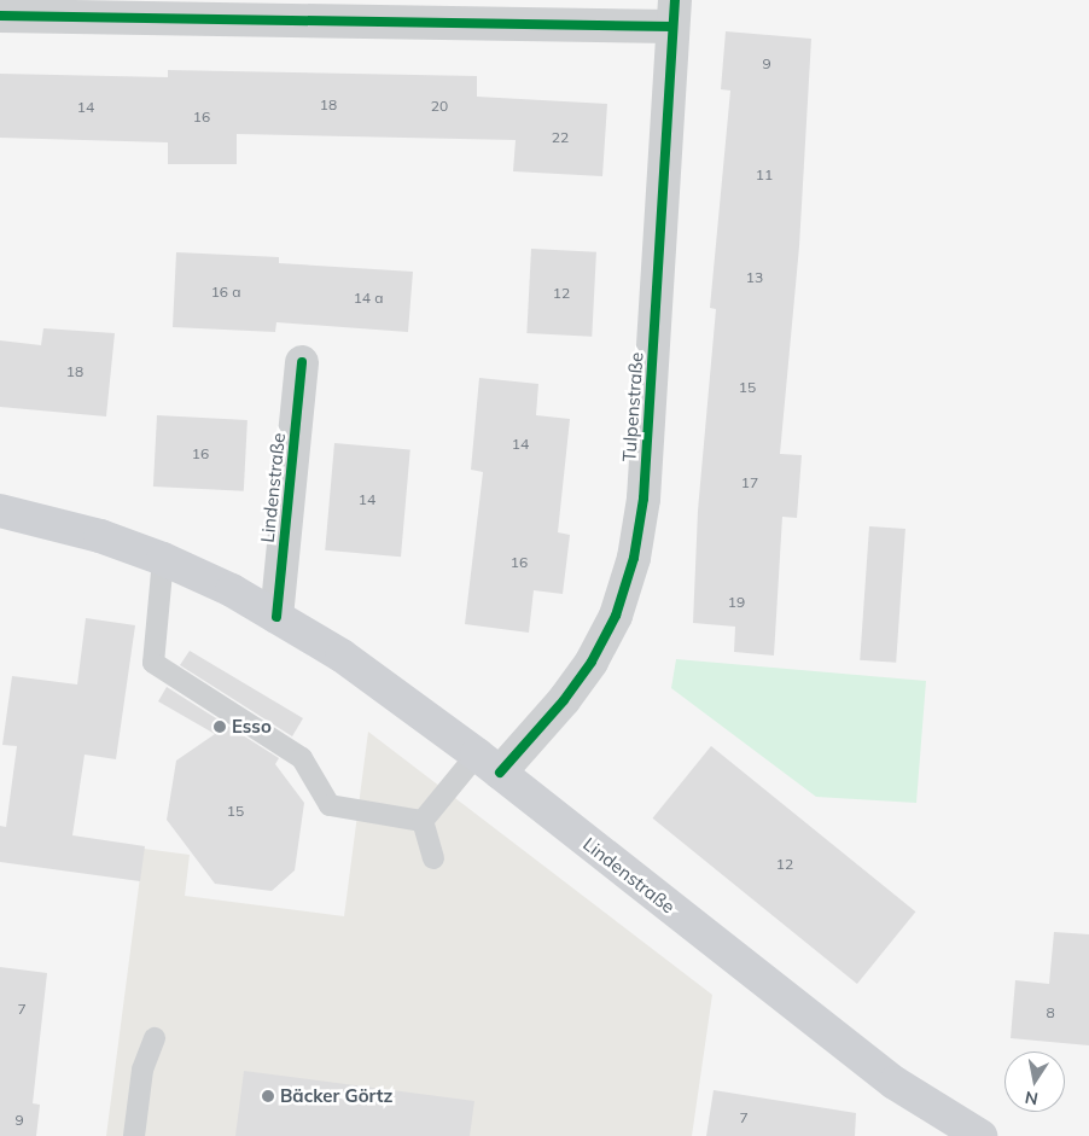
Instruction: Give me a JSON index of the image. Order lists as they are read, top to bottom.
{
  "streets": {
    "main road": ["Lindenstraße"],
    "street": ["Tulpenstraße"]
  },
  "crossings": [
    ["Tulpenstraße", "Lindenstraße"]
  ],
  "places": ["Esso", "Bäcker Görtz"],
  "house_numbers": [
    "9",
    "18",
    "20",
    "14",
    "16",
    "22",
    "11",
    "13",
    "16 a",
    "12",
    "14 a",
    "18",
    "15",
    "14",
    "16",
    "17",
    "14",
    "16",
    "19",
    "15",
    "12",
    "7",
    "8",
    "7",
    "9"
  ],
  "north": "bottom"
}
